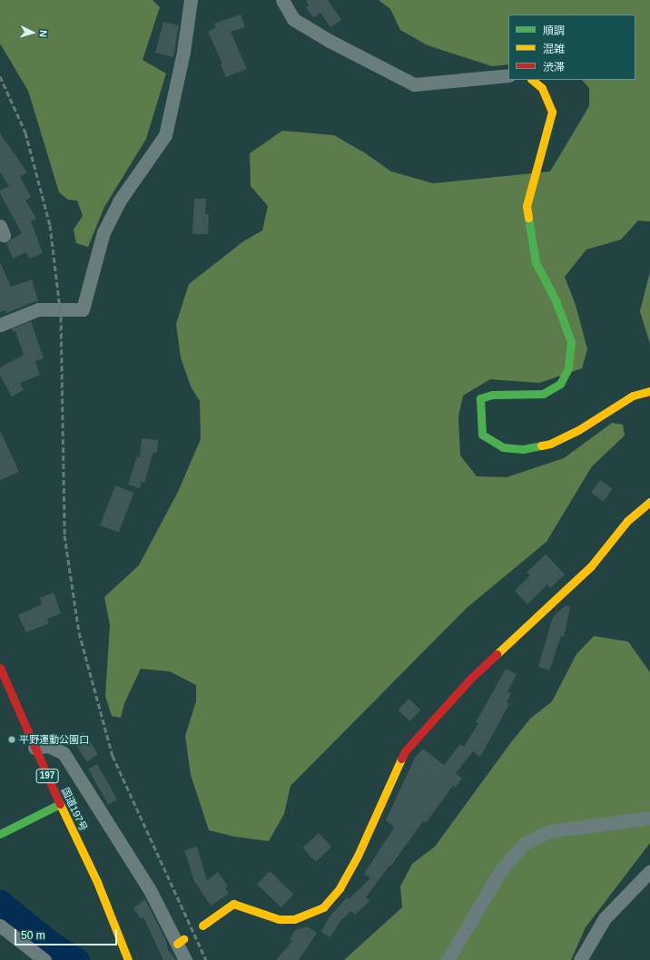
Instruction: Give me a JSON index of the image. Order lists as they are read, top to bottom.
{
  "streets": {
    "main road": ["197", "国道197号"]
  },
  "places": ["平野運動公園口"],
  "legend": ["順調", "混雑", "渋滞"],
  "scale_bar": "50 m",
  "north": "right"
}
